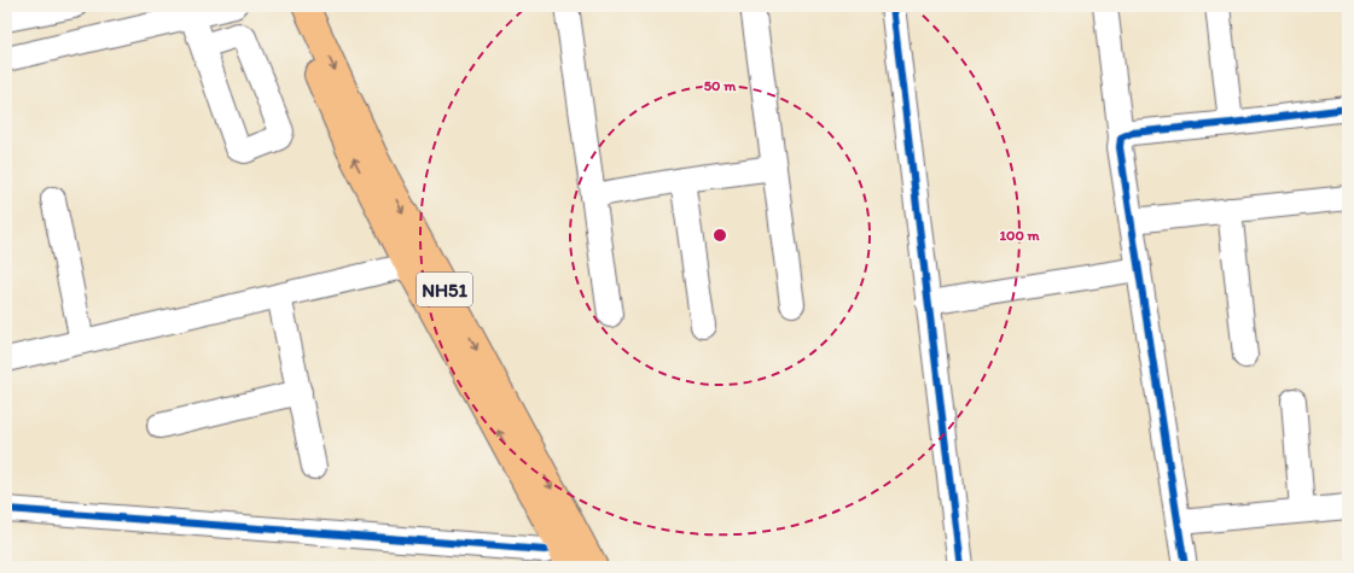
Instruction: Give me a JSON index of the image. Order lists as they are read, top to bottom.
{
  "streets": {
    "highway": ["NH51"]
  },
  "rings": ["50 m", "100 m"]
}
